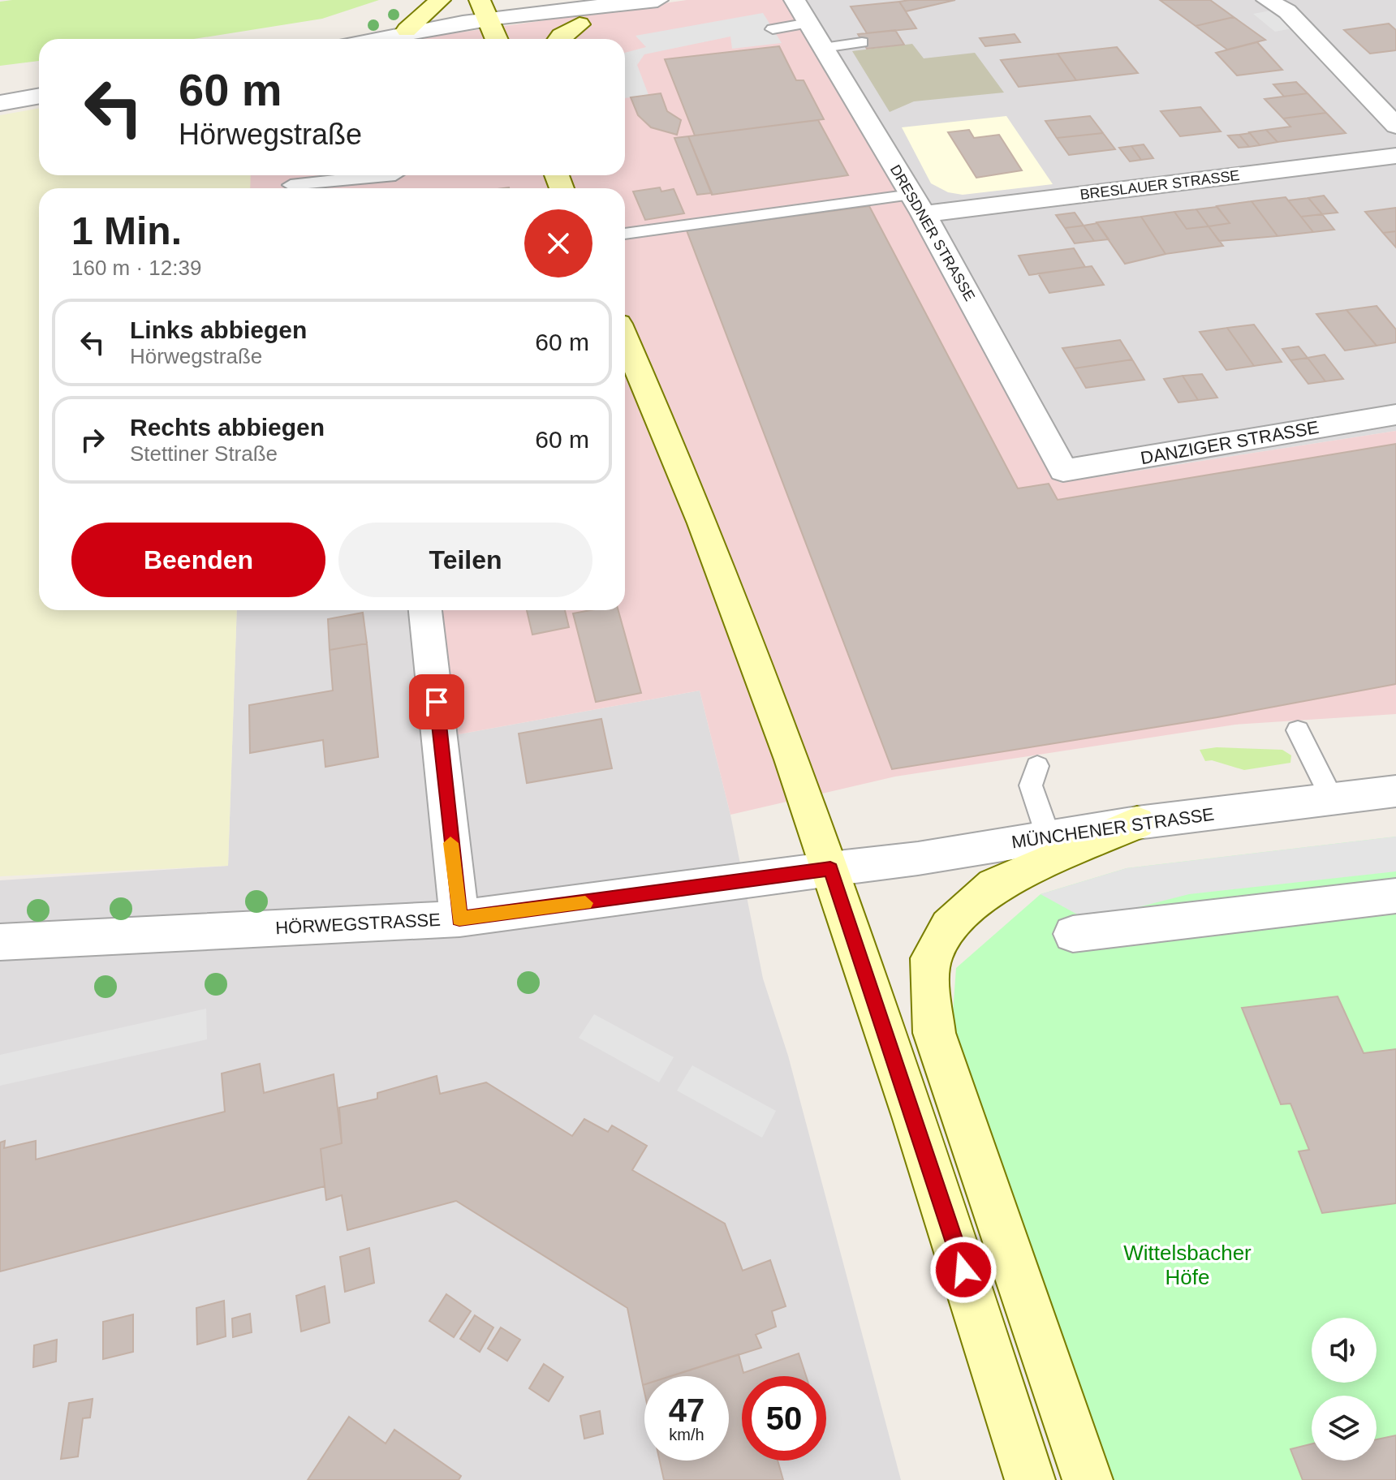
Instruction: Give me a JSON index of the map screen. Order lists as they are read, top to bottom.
{
  "streets": {
    "street": [
      "BRESLAUER STRASSE",
      "DRESDNER STRASSE",
      "DANZIGER STRASSE",
      "MÜNCHENER STRASSE",
      "HÖRWEGSTRASSE"
    ]
  },
  "crossings": [
    ["BRESLAUER STRASSE", "DRESDNER STRASSE"],
    ["DRESDNER STRASSE", "DANZIGER STRASSE"],
    ["MÜNCHENER STRASSE", "HÖRWEGSTRASSE"]
  ],
  "parks": ["Wittelsbacher Höfe"],
  "page": {
    "turn": ["60 m", "Hörwegstraße"],
    "heading": ["1 Min.", "160 m · 12:39"],
    "list": [
      {
        "name": "Links abbiegen",
        "note": "Hörwegstraße",
        "value": "60 m"
      },
      {
        "name": "Rechts abbiegen",
        "note": "Stettiner Straße",
        "value": "60 m"
      }
    ],
    "buttons": ["Beenden", "Teilen"],
    "speed": "47 km/h",
    "limit": "50"
  }
}
